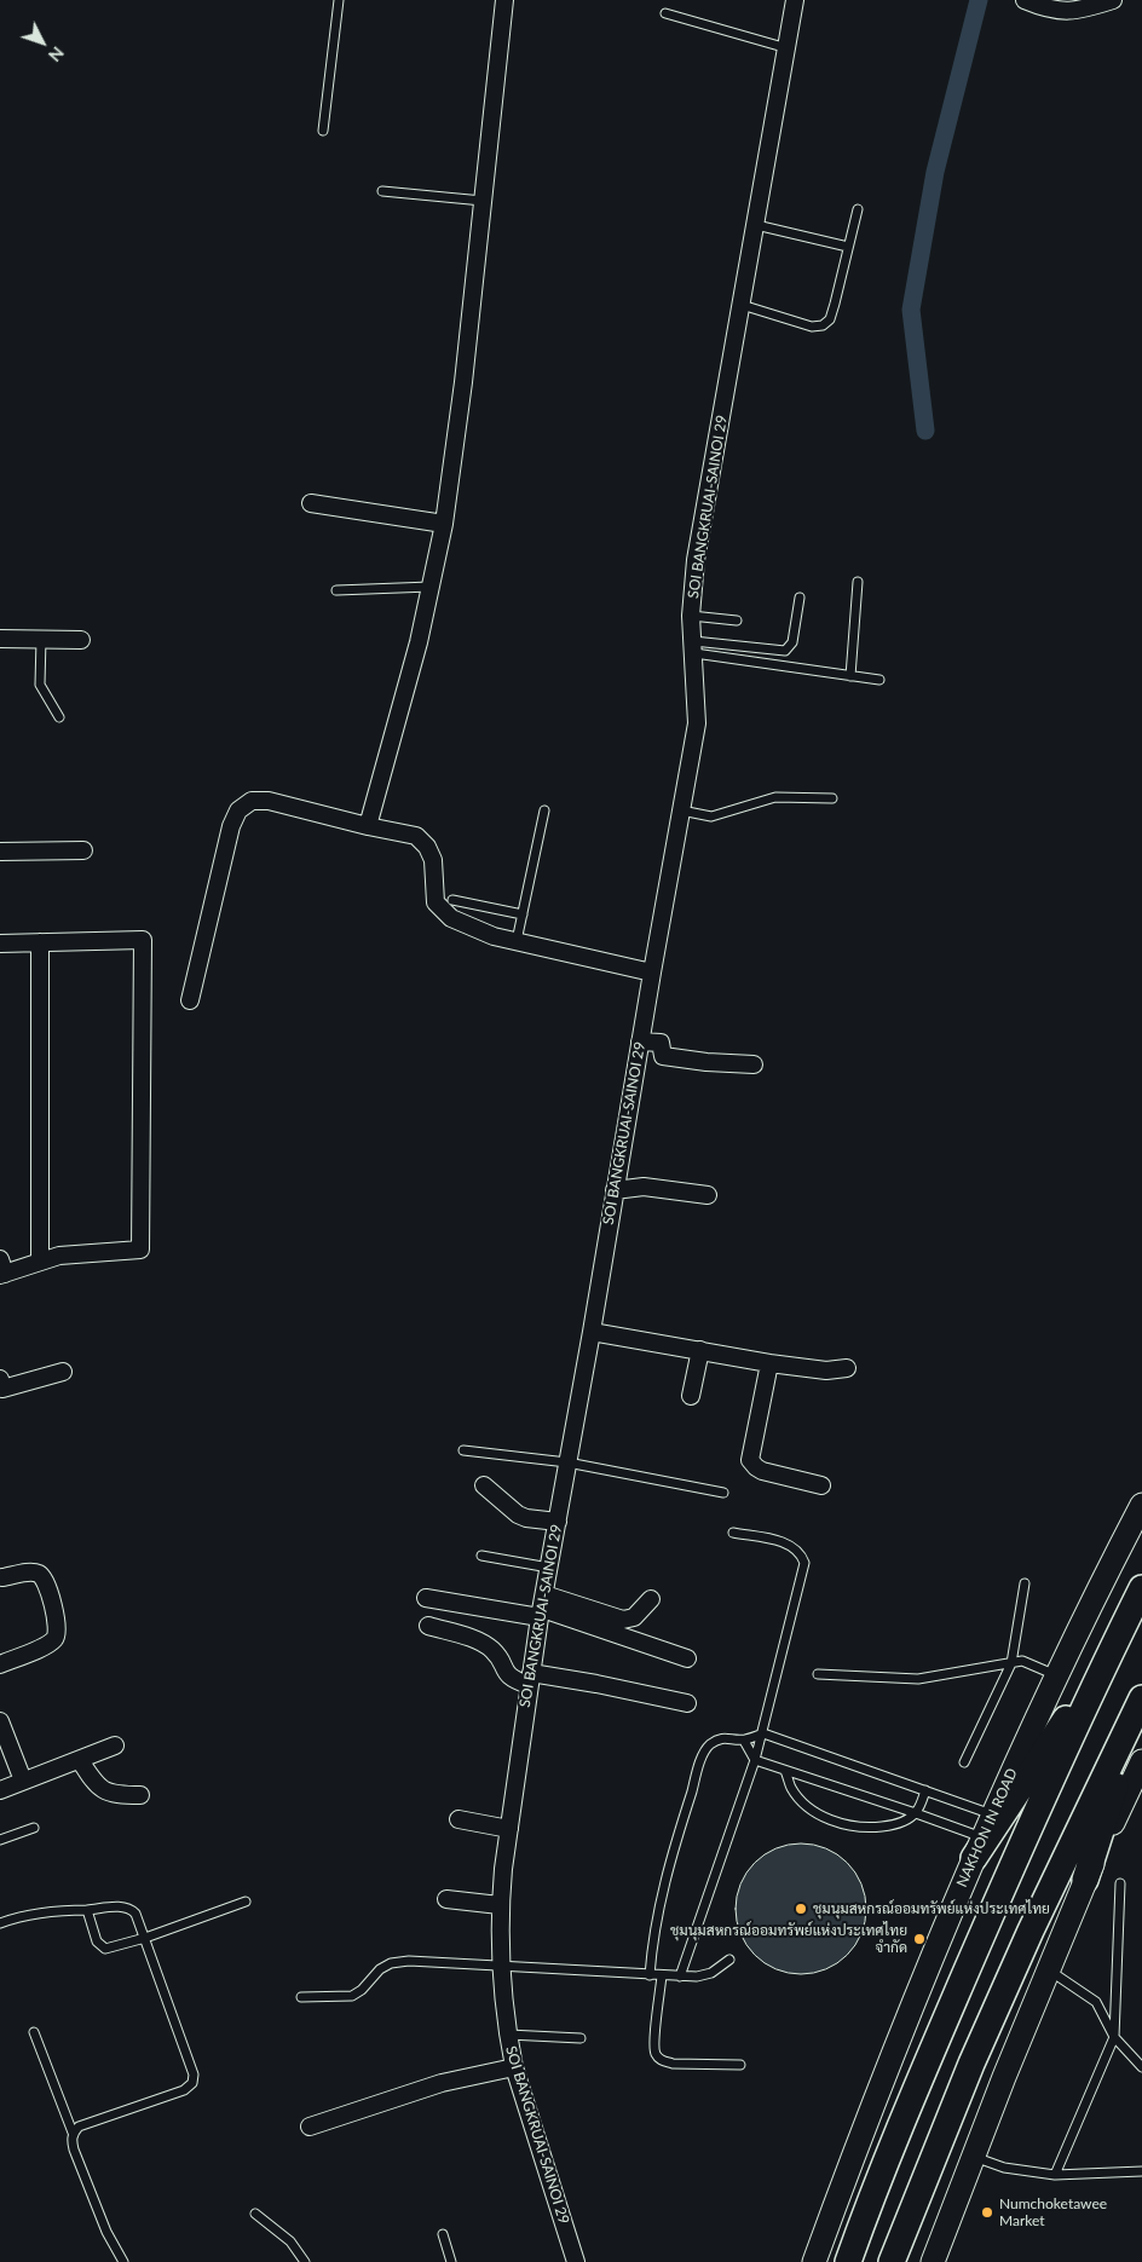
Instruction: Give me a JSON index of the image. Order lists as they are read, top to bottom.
{
  "streets": {
    "main road": ["NAKHON IN ROAD"],
    "street": ["SOI BANGKRUAI-SAINOI 29"]
  },
  "places": ["ชุมนุมสหกรณ์ออมทรัพย์แห่งประเทศไทย", "ชุมนุมสหกรณ์ออมทรัพย์แห่งประเทศไทย จำกัด", "Numchoketawee Market"],
  "north": "bottom right"
}
